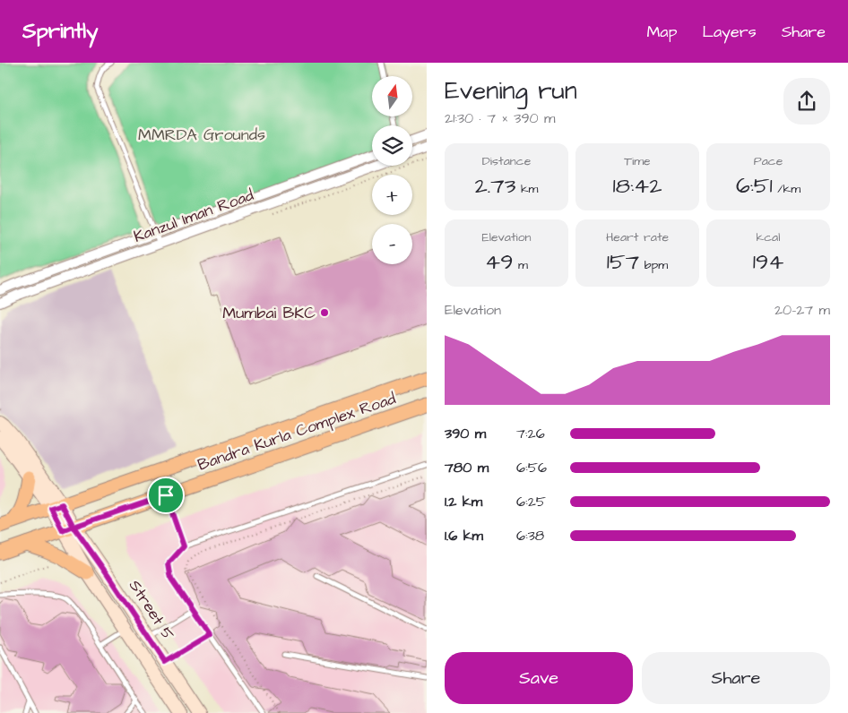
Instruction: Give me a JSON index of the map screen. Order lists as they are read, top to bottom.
{
  "streets": {
    "main road": ["Bandra Kurla Complex Road"],
    "street": ["Kanzul Iman Road", "Street 5"]
  },
  "crossings": [
    ["Bandra Kurla Complex Road", "Street 5"]
  ],
  "parks": ["MMRDA Grounds"],
  "places": ["Mumbai BKC"],
  "north": "top",
  "page": {
    "header": "Sprintly",
    "nav": ["Map", "Layers", "Share"],
    "heading": ["Evening run", "21:30 · 7 × 390 m"],
    "map_buttons": ["+", "−"],
    "stats": [
      ["Distance", "2.73 km"],
      ["Time", "18:42"],
      ["Pace", "6:51 /km"],
      ["Elevation", "49 m"],
      ["Heart rate", "157 bpm"],
      ["kcal", "194"]
    ],
    "chart": ["Elevation", "20–27 m"],
    "list": [
      {
        "name": "390 m",
        "note": "7:26"
      },
      {
        "name": "780 m",
        "note": "6:56"
      },
      {
        "name": "1.2 km",
        "note": "6:25"
      },
      {
        "name": "1.6 km",
        "note": "6:38"
      }
    ],
    "buttons": ["Save", "Share"]
  }
}
